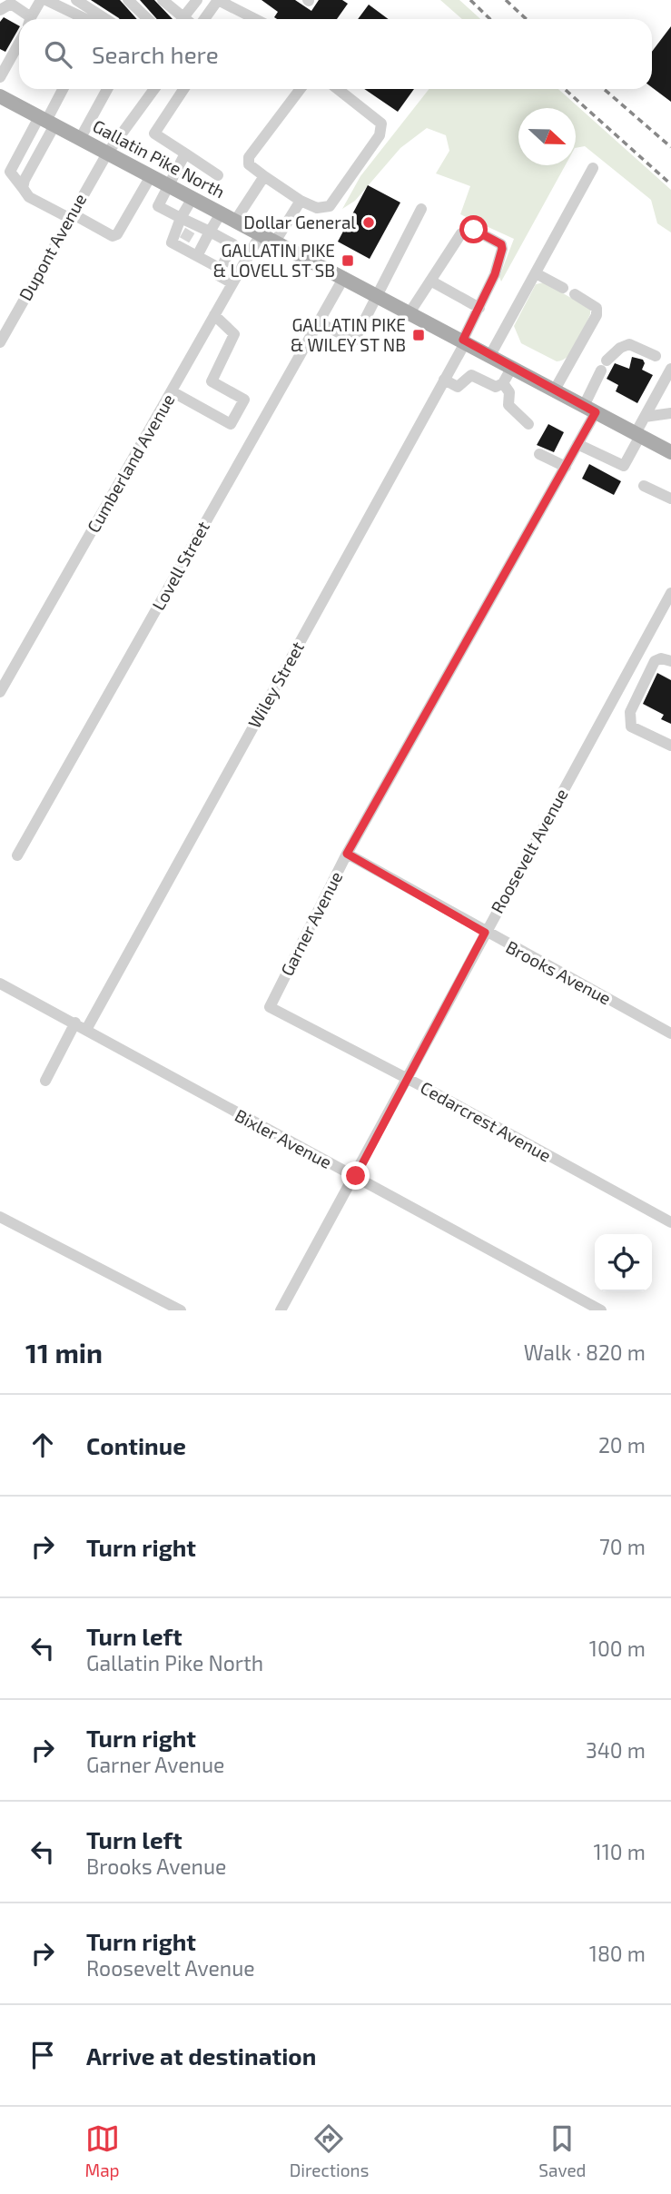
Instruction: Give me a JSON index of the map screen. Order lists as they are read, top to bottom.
{
  "streets": {
    "main road": ["Gallatin Pike North"],
    "street": [
      "Dupont Avenue",
      "Cumberland Avenue",
      "Lovell Street",
      "Wiley Street",
      "Roosevelt Avenue",
      "Garner Avenue",
      "Brooks Avenue",
      "Cedarcrest Avenue",
      "Bixler Avenue"
    ]
  },
  "crossings": [
    ["Gallatin Pike North", "Dupont Avenue"],
    ["Gallatin Pike North", "Cumberland Avenue"],
    ["Gallatin Pike North", "Lovell Street"],
    ["Gallatin Pike North", "Wiley Street"],
    ["Gallatin Pike North", "Garner Avenue"],
    ["Wiley Street", "Bixler Avenue"],
    ["Roosevelt Avenue", "Brooks Avenue"],
    ["Roosevelt Avenue", "Cedarcrest Avenue"],
    ["Roosevelt Avenue", "Bixler Avenue"],
    ["Garner Avenue", "Brooks Avenue"],
    ["Garner Avenue", "Cedarcrest Avenue"]
  ],
  "places": {
    "other": ["Dollar General"],
    "transit": ["GALLATIN PIKE & LOVELL ST SB", "GALLATIN PIKE & WILEY ST NB"]
  },
  "north": "right",
  "page": {
    "search": "Search here",
    "heading": ["11 min", "Walk · 820 m"],
    "list": [
      ["Continue", "20 m"],
      ["Turn right", "70 m"],
      ["Turn left", "Gallatin Pike North", "100 m"],
      ["Turn right", "Garner Avenue", "340 m"],
      ["Turn left", "Brooks Avenue", "110 m"],
      ["Turn right", "Roosevelt Avenue", "180 m"],
      "Arrive at destination"
    ],
    "nav": ["Map", "Directions", "Saved"]
  }
}
